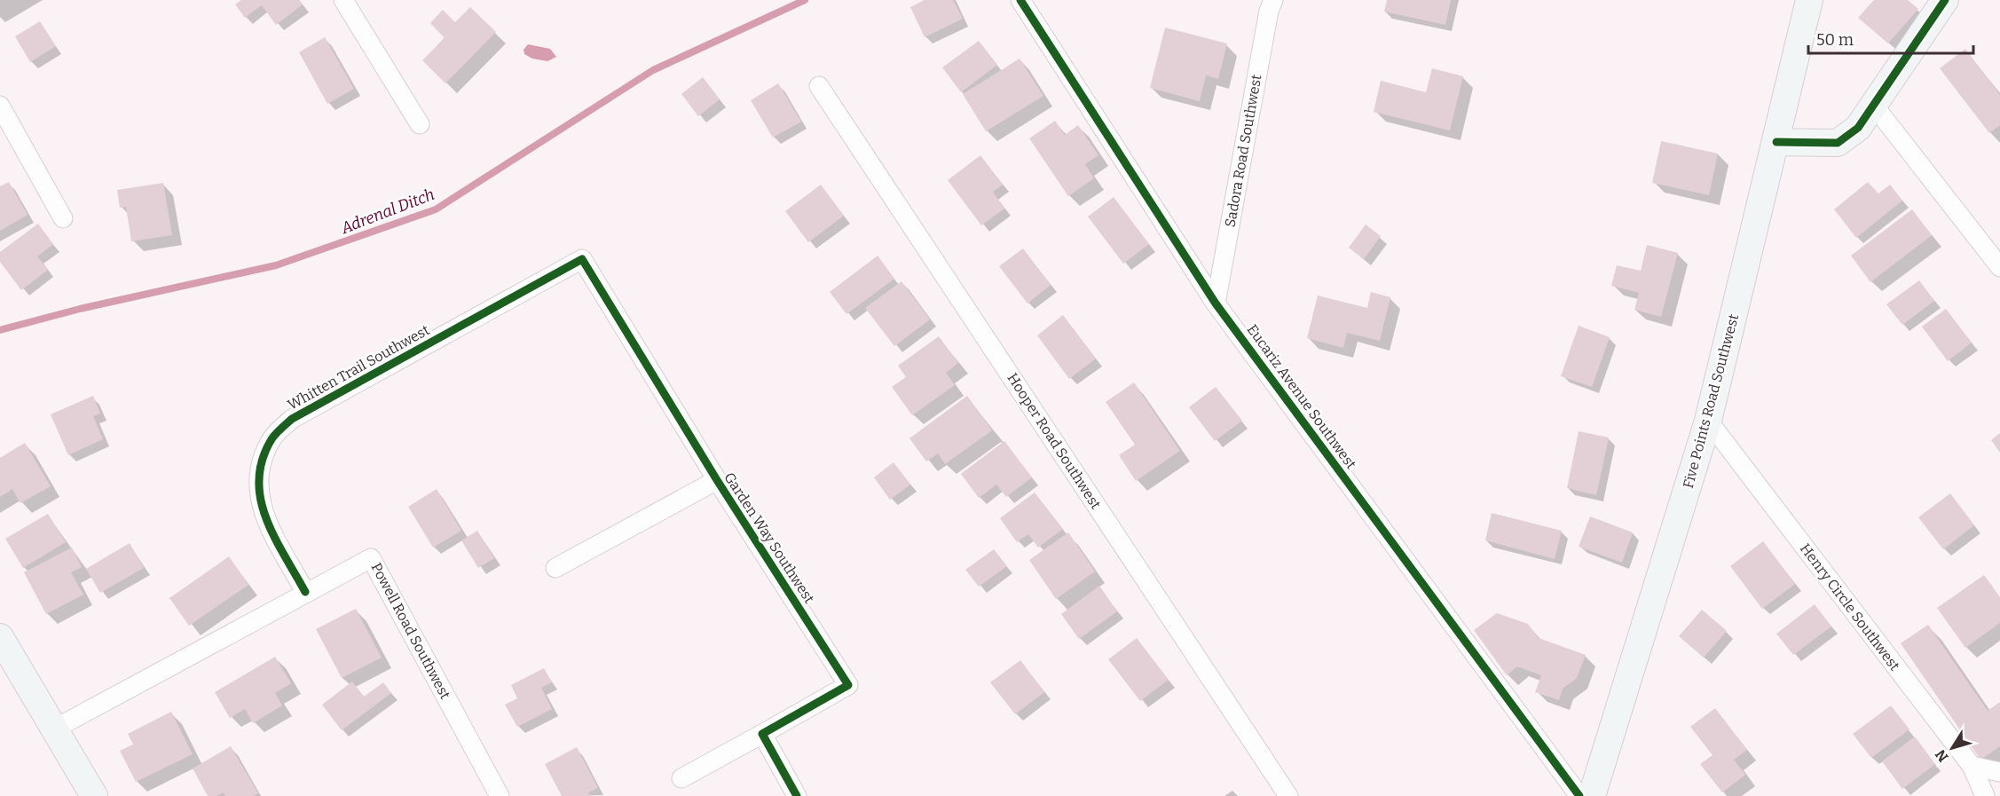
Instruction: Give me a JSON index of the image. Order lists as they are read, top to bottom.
{
  "streets": {
    "main road": ["Five Points Road Southwest"],
    "street": [
      "Sadora Road Southwest",
      "Whitten Trail Southwest",
      "Eucariz Avenue Southwest",
      "Hooper Road Southwest",
      "Garden Way Southwest",
      "Henry Circle Southwest",
      "Powell Road Southwest"
    ]
  },
  "crossings": [
    ["Sadora Road Southwest", "Eucariz Avenue Southwest"],
    ["Whitten Trail Southwest", "Garden Way Southwest"],
    ["Whitten Trail Southwest", "Powell Road Southwest"],
    ["Five Points Road Southwest", "Henry Circle Southwest"]
  ],
  "water": ["Adrenal Ditch"],
  "scale_bar": "50 m",
  "north": "bottom left"
}
